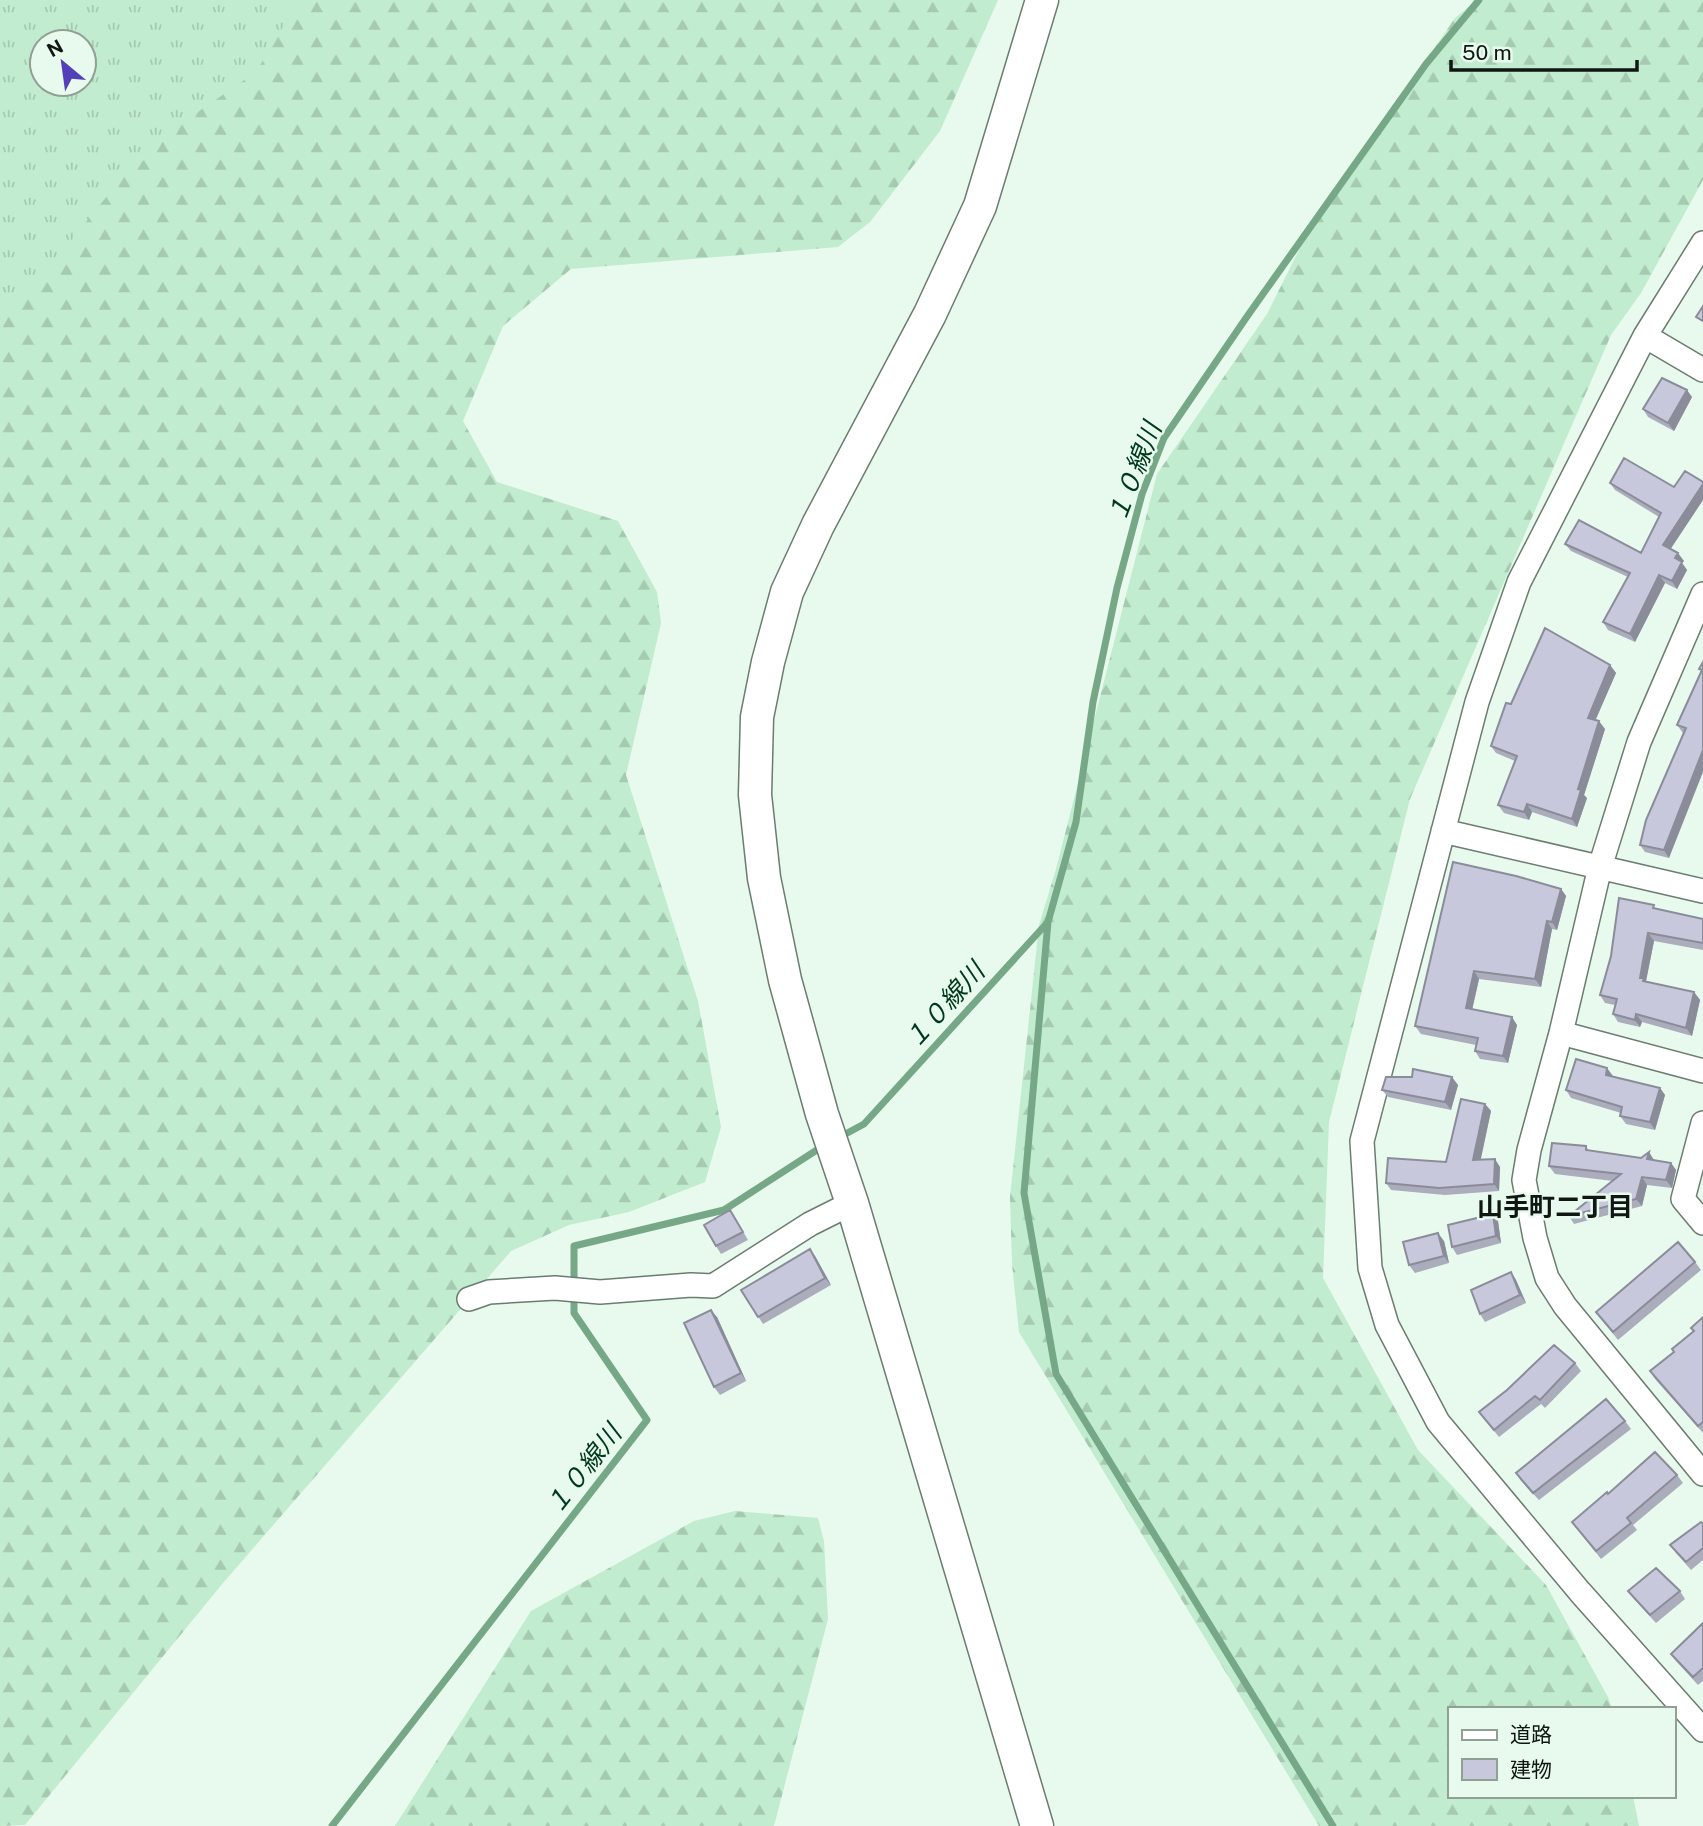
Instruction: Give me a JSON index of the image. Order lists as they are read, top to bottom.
{
  "districts": ["山手町二丁目"],
  "water": ["１０線川"],
  "legend": ["道路", "建物"],
  "scale_bar": "50 m",
  "north": "top left"
}
